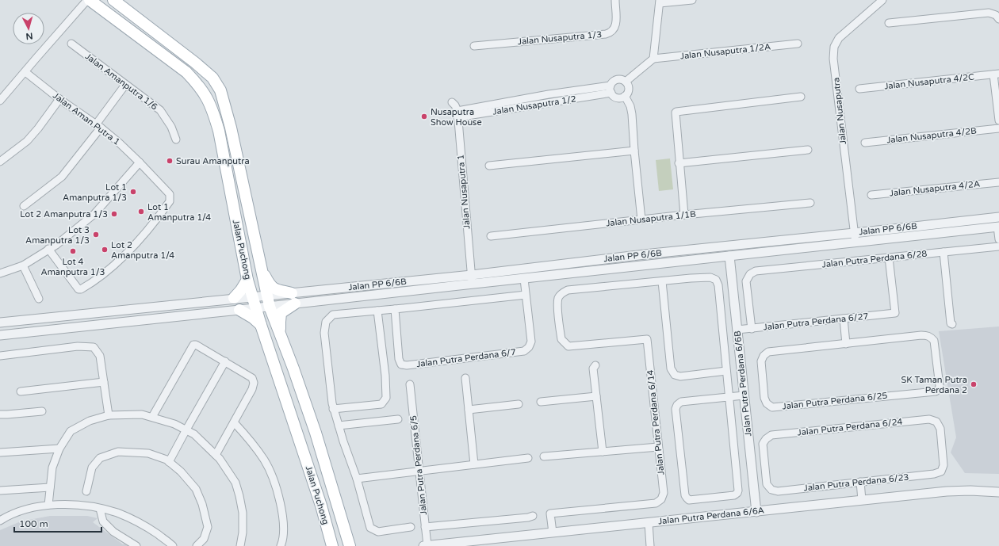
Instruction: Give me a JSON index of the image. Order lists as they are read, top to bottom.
{
  "streets": {
    "main road": ["Jalan Puchong"],
    "street": [
      "Jalan Nusaputra 1/3",
      "Jalan Nusaputra 1/2A",
      "Jalan Amanputra 1/6",
      "Jalan Nusaputra 4/2C",
      "Jalan Nusaputra 1/2",
      "Jalan Nusaputra",
      "Jalan Aman Putra 1",
      "Jalan Nusaputra 4/2B",
      "Jalan Nusaputra 4/2A",
      "Jalan Nusaputra 1",
      "Jalan Nusaputra 1/1B",
      "Jalan PP 6/6B",
      "Jalan Putra Perdana 6/28",
      "Jalan Putra Perdana 6/27",
      "Jalan Putra Perdana 6/7",
      "Jalan Putra Perdana 6/6B",
      "Jalan Putra Perdana 6/25",
      "Jalan Putra Perdana 6/14",
      "Jalan Putra Perdana 6/24",
      "Jalan Putra Perdana 6/5",
      "Jalan Putra Perdana 6/23",
      "Jalan Putra Perdana 6/6A"
    ]
  },
  "crossings": [
    ["Jalan Nusaputra 1/2", "Jalan Nusaputra 1"],
    ["Jalan Nusaputra", "Jalan PP 6/6B"],
    ["Jalan Nusaputra 1", "Jalan PP 6/6B"],
    ["Jalan PP 6/6B", "Jalan Puchong"],
    ["Jalan PP 6/6B", "Jalan Putra Perdana 6/6B"],
    ["Jalan Putra Perdana 6/28", "Jalan Putra Perdana 6/27"],
    ["Jalan Putra Perdana 6/27", "Jalan Putra Perdana 6/6B"],
    ["Jalan Putra Perdana 6/6B", "Jalan Putra Perdana 6/6A"],
    ["Jalan Putra Perdana 6/14", "Jalan Putra Perdana 6/6A"],
    ["Jalan Putra Perdana 6/24", "Jalan Putra Perdana 6/23"],
    ["Jalan Putra Perdana 6/5", "Jalan Putra Perdana 6/6A"]
  ],
  "places": [
    "Nusaputra Show House",
    "Surau Amanputra",
    "Lot 1 Amanputra 1/3",
    "Lot 1 Amanputra 1/4",
    "Lot 2 Amanputra 1/3",
    "Lot 3 Amanputra 1/3",
    "Lot 2 Amanputra 1/4",
    "Lot 4 Amanputra 1/3",
    "SK Taman Putra Perdana 2"
  ],
  "scale_bar": "100 m",
  "north": "bottom"
}
